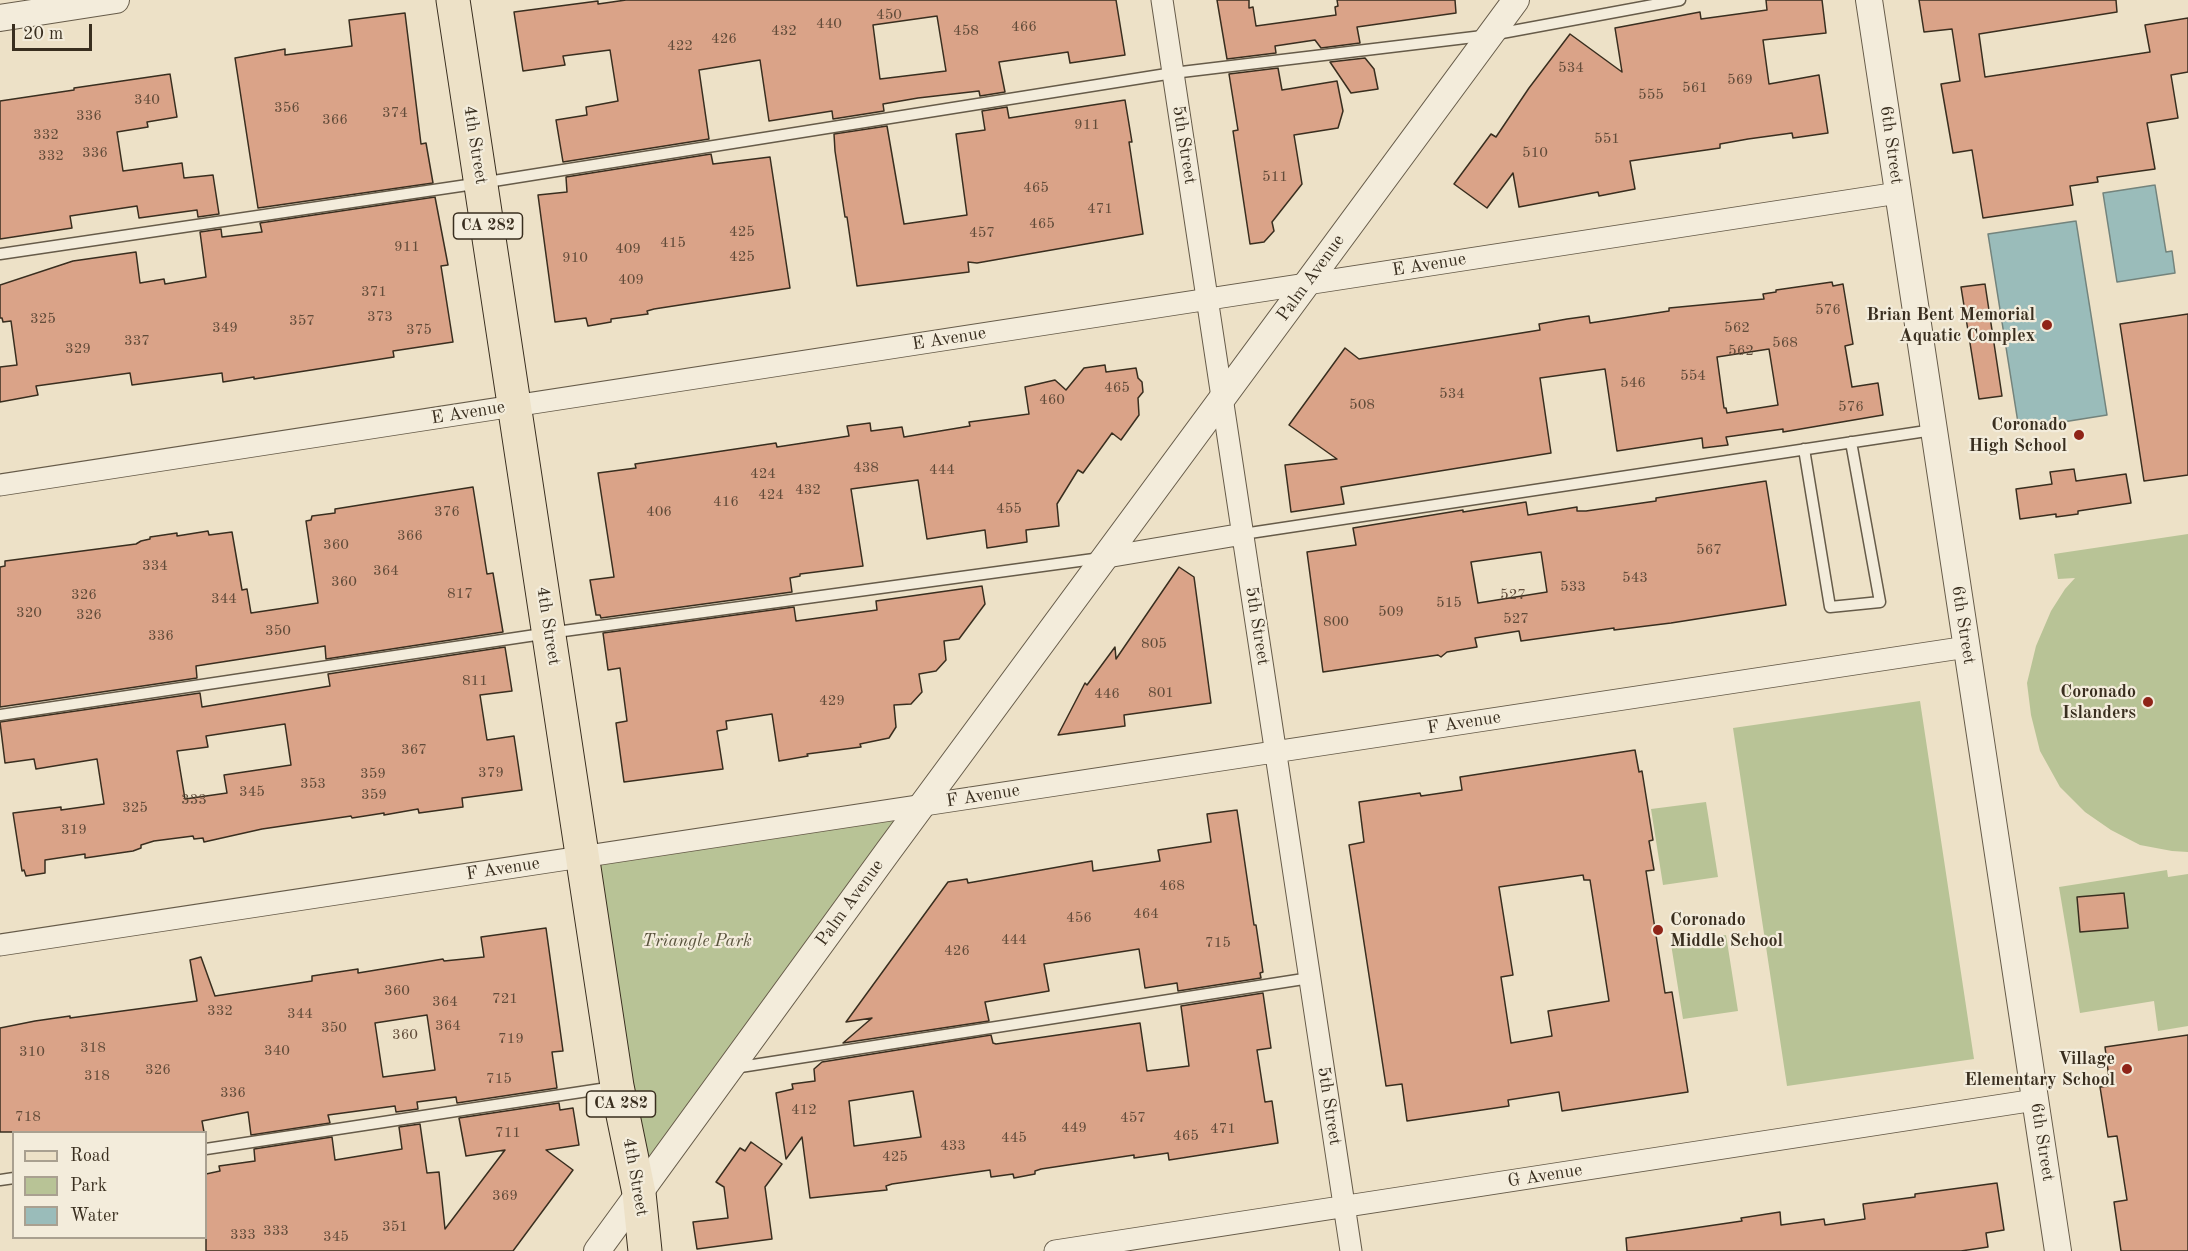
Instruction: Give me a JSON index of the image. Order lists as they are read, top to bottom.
{
  "streets": {
    "main road": ["4th Street", "CA 282"],
    "street": [
      "5th Street",
      "6th Street",
      "E Avenue",
      "Palm Avenue",
      "F Avenue",
      "G Avenue"
    ]
  },
  "crossings": [
    ["4th Street", "E Avenue"],
    ["4th Street", "Palm Avenue"],
    ["4th Street", "F Avenue"],
    ["5th Street", "E Avenue"],
    ["5th Street", "Palm Avenue"],
    ["5th Street", "F Avenue"],
    ["5th Street", "G Avenue"],
    ["6th Street", "E Avenue"],
    ["6th Street", "F Avenue"],
    ["6th Street", "G Avenue"],
    ["E Avenue", "Palm Avenue"],
    ["Palm Avenue", "F Avenue"]
  ],
  "parks": ["Triangle Park"],
  "places": [
    "Brian Bent Memorial Aquatic Complex",
    "Coronado High School",
    "Coronado Islanders",
    "Coronado Middle School",
    "Village Elementary School"
  ],
  "house_numbers": [
    "450",
    "440",
    "466",
    "432",
    "458",
    "426",
    "422",
    "534",
    "569",
    "561",
    "555",
    "340",
    "356",
    "374",
    "336",
    "366",
    "911",
    "332",
    "551",
    "336",
    "510",
    "332",
    "511",
    "465",
    "471",
    "465",
    "425",
    "457",
    "415",
    "911",
    "409",
    "425",
    "910",
    "409",
    "371",
    "576",
    "373",
    "325",
    "357",
    "349",
    "562",
    "375",
    "337",
    "568",
    "329",
    "562",
    "554",
    "546",
    "465",
    "534",
    "460",
    "508",
    "576",
    "438",
    "444",
    "424",
    "432",
    "424",
    "416",
    "455",
    "376",
    "406",
    "366",
    "360",
    "567",
    "334",
    "364",
    "543",
    "360",
    "533",
    "817",
    "326",
    "527",
    "344",
    "515",
    "509",
    "320",
    "326",
    "527",
    "800",
    "350",
    "336",
    "805",
    "811",
    "801",
    "446",
    "429",
    "367",
    "379",
    "359",
    "353",
    "345",
    "359",
    "333",
    "325",
    "319",
    "468",
    "464",
    "456",
    "444",
    "715",
    "426",
    "360",
    "721",
    "364",
    "332",
    "344",
    "364",
    "350",
    "360",
    "719",
    "318",
    "340",
    "310",
    "326",
    "318",
    "715",
    "336",
    "412",
    "718",
    "457",
    "449",
    "471",
    "711",
    "465",
    "445",
    "433",
    "425",
    "369",
    "351",
    "333",
    "333",
    "345"
  ],
  "legend": ["Road", "Park", "Water"],
  "scale_bar": "20 m"
}
